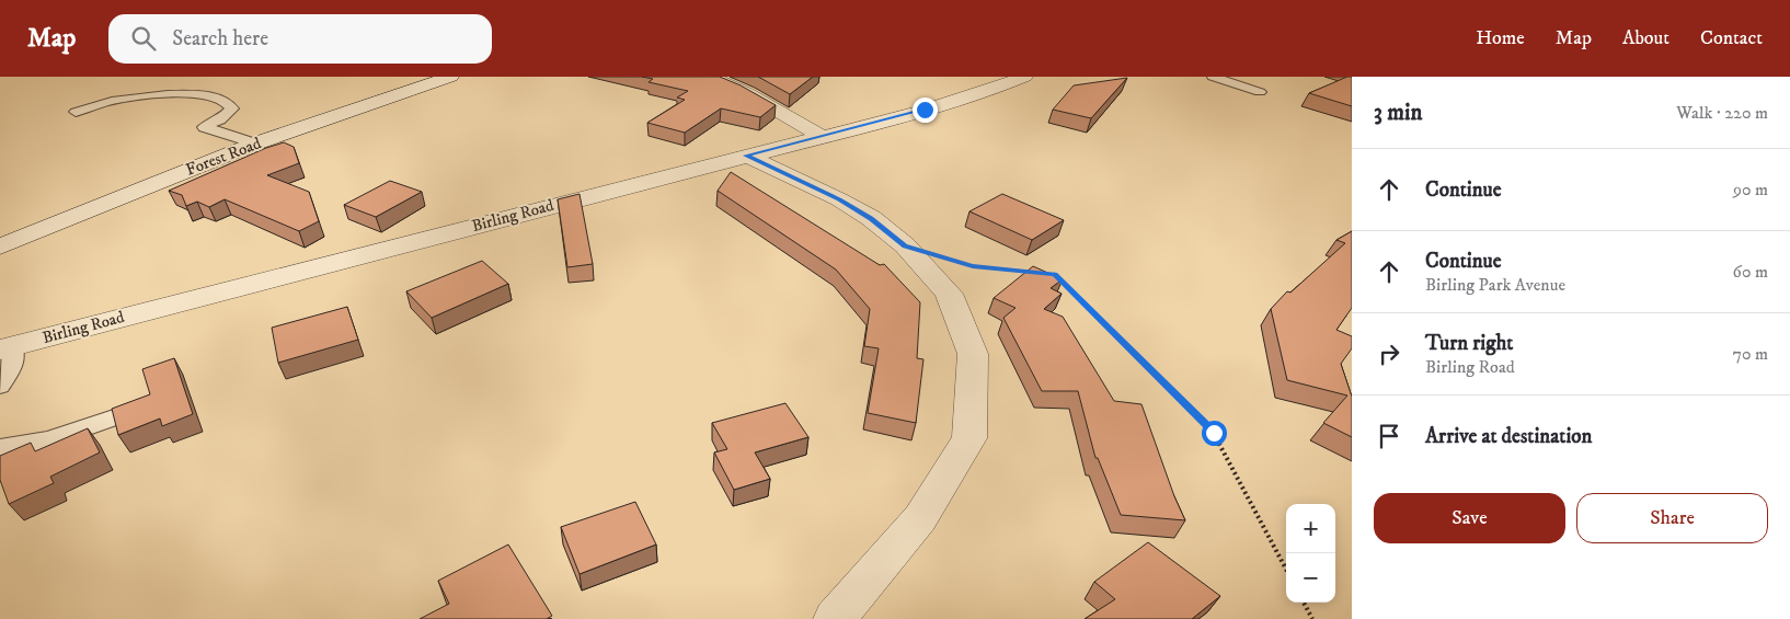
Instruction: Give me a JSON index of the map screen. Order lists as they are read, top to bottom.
{
  "streets": {
    "street": ["Forest Road", "Birling Road"]
  },
  "page": {
    "header": "Map",
    "search": "Search here",
    "nav": [
      "Home",
      "Map",
      "About",
      "Contact"
    ],
    "heading": ["3 min", "Walk · 220 m"],
    "list": [
      ["Continue", "90 m"],
      ["Continue", "Birling Park Avenue", "60 m"],
      ["Turn right", "Birling Road", "70 m"],
      "Arrive at destination"
    ],
    "buttons": ["Save", "Share"],
    "map_buttons": ["+", "−"]
  }
}
